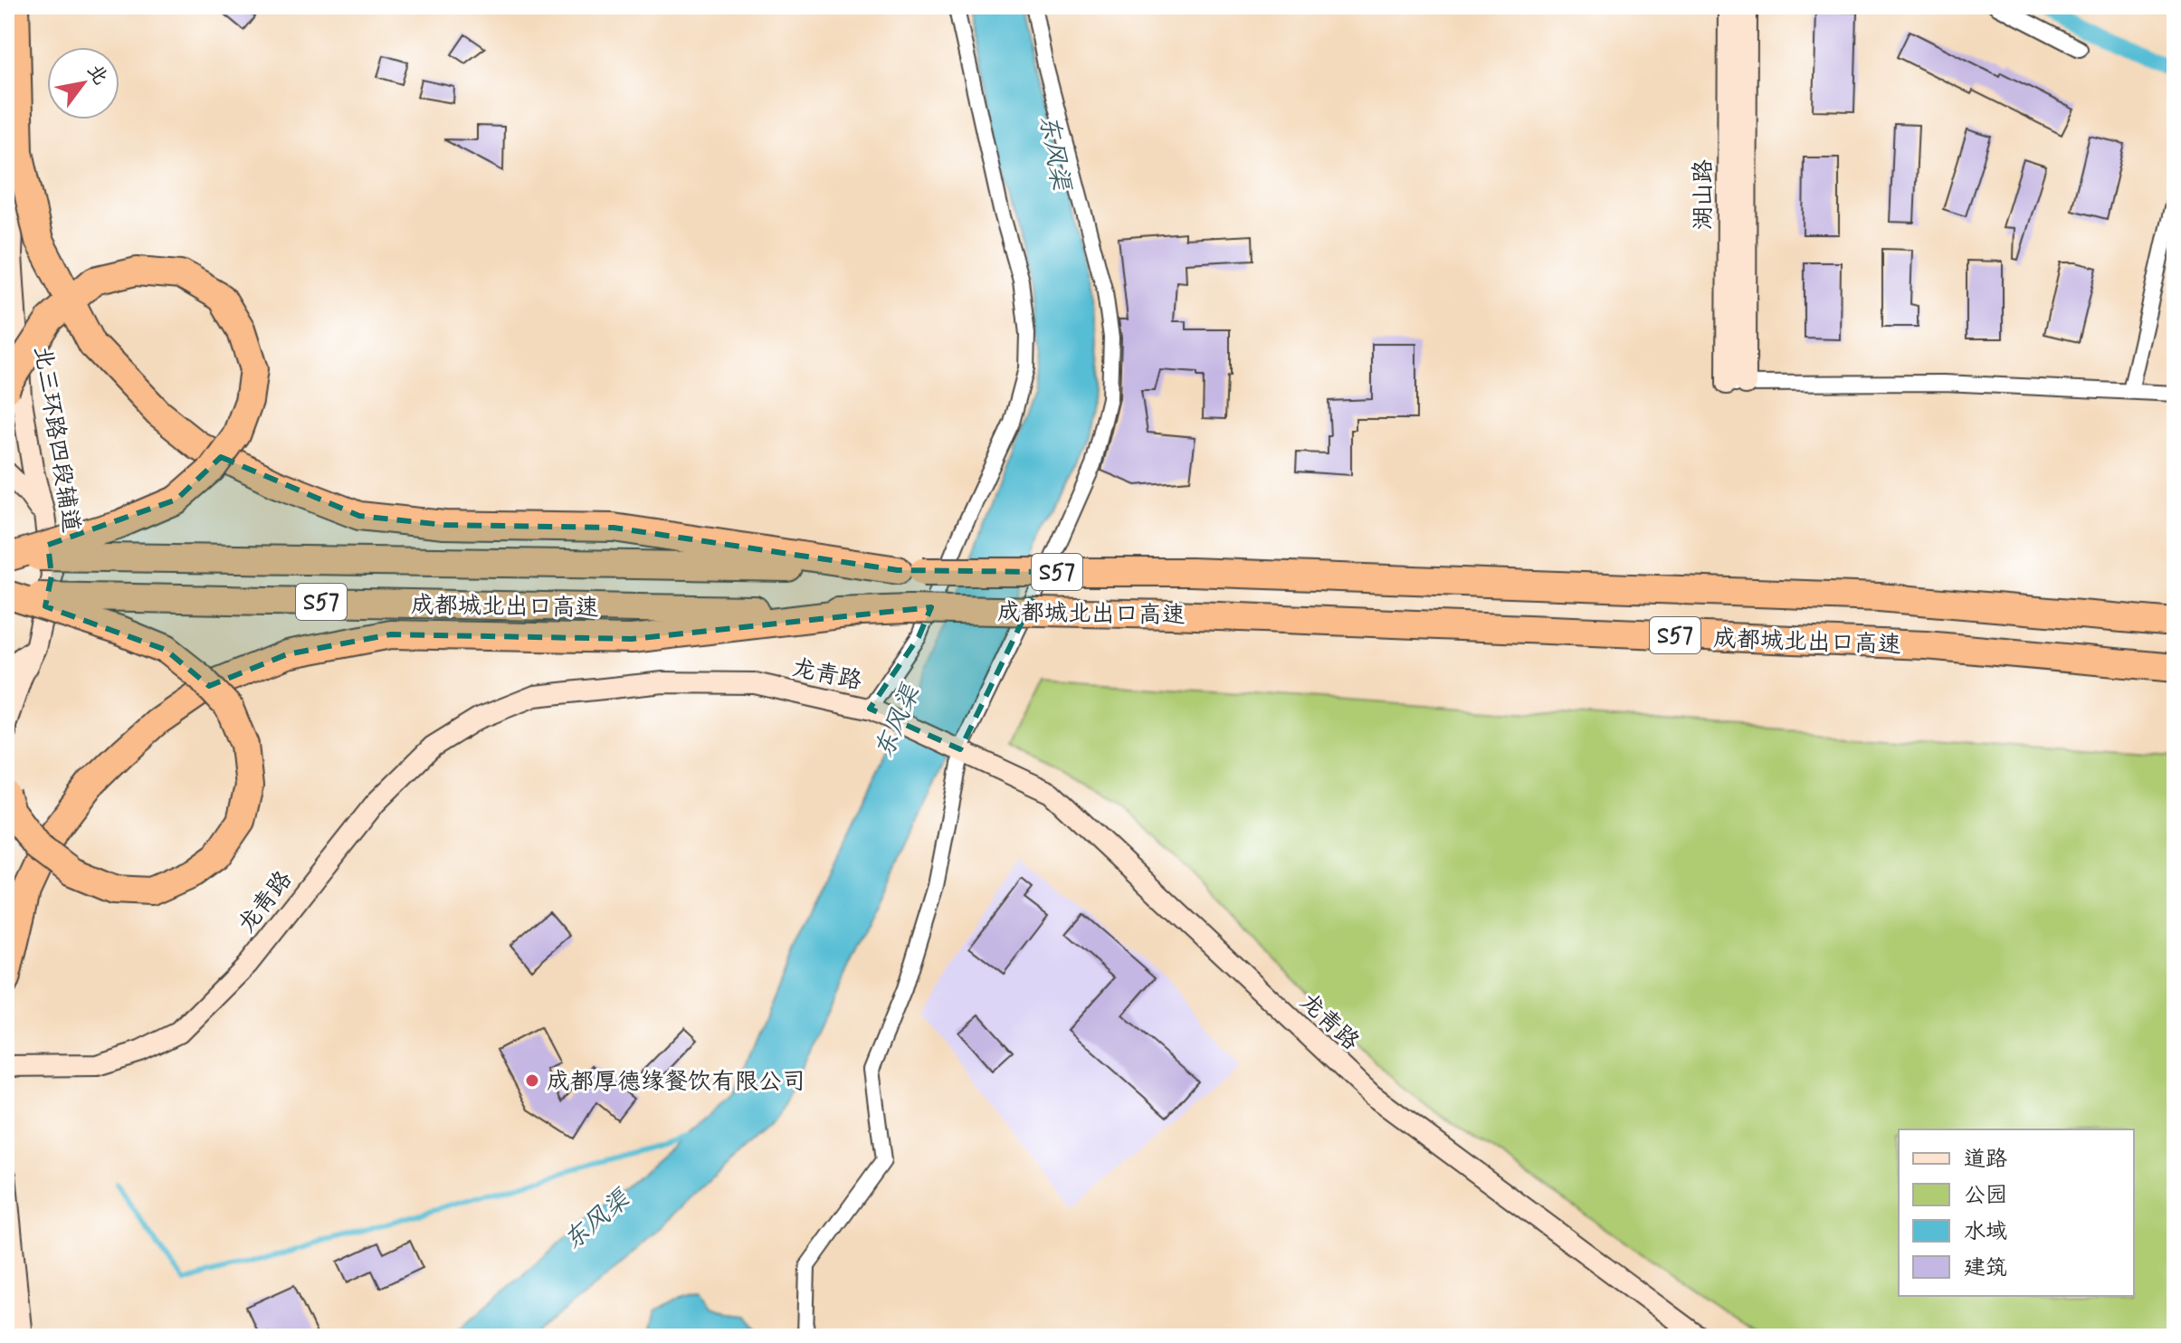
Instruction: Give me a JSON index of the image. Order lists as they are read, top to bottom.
{
  "streets": {
    "highway": ["S57", "成都城北出口高速"],
    "street": ["湖山路", "北三环路四段辅道", "龙青路"]
  },
  "water": ["东风渠"],
  "places": ["成都厚德缘餐饮有限公司"],
  "legend": [
    "道路",
    "公园",
    "水域",
    "建筑"
  ],
  "north": "top right"
}
